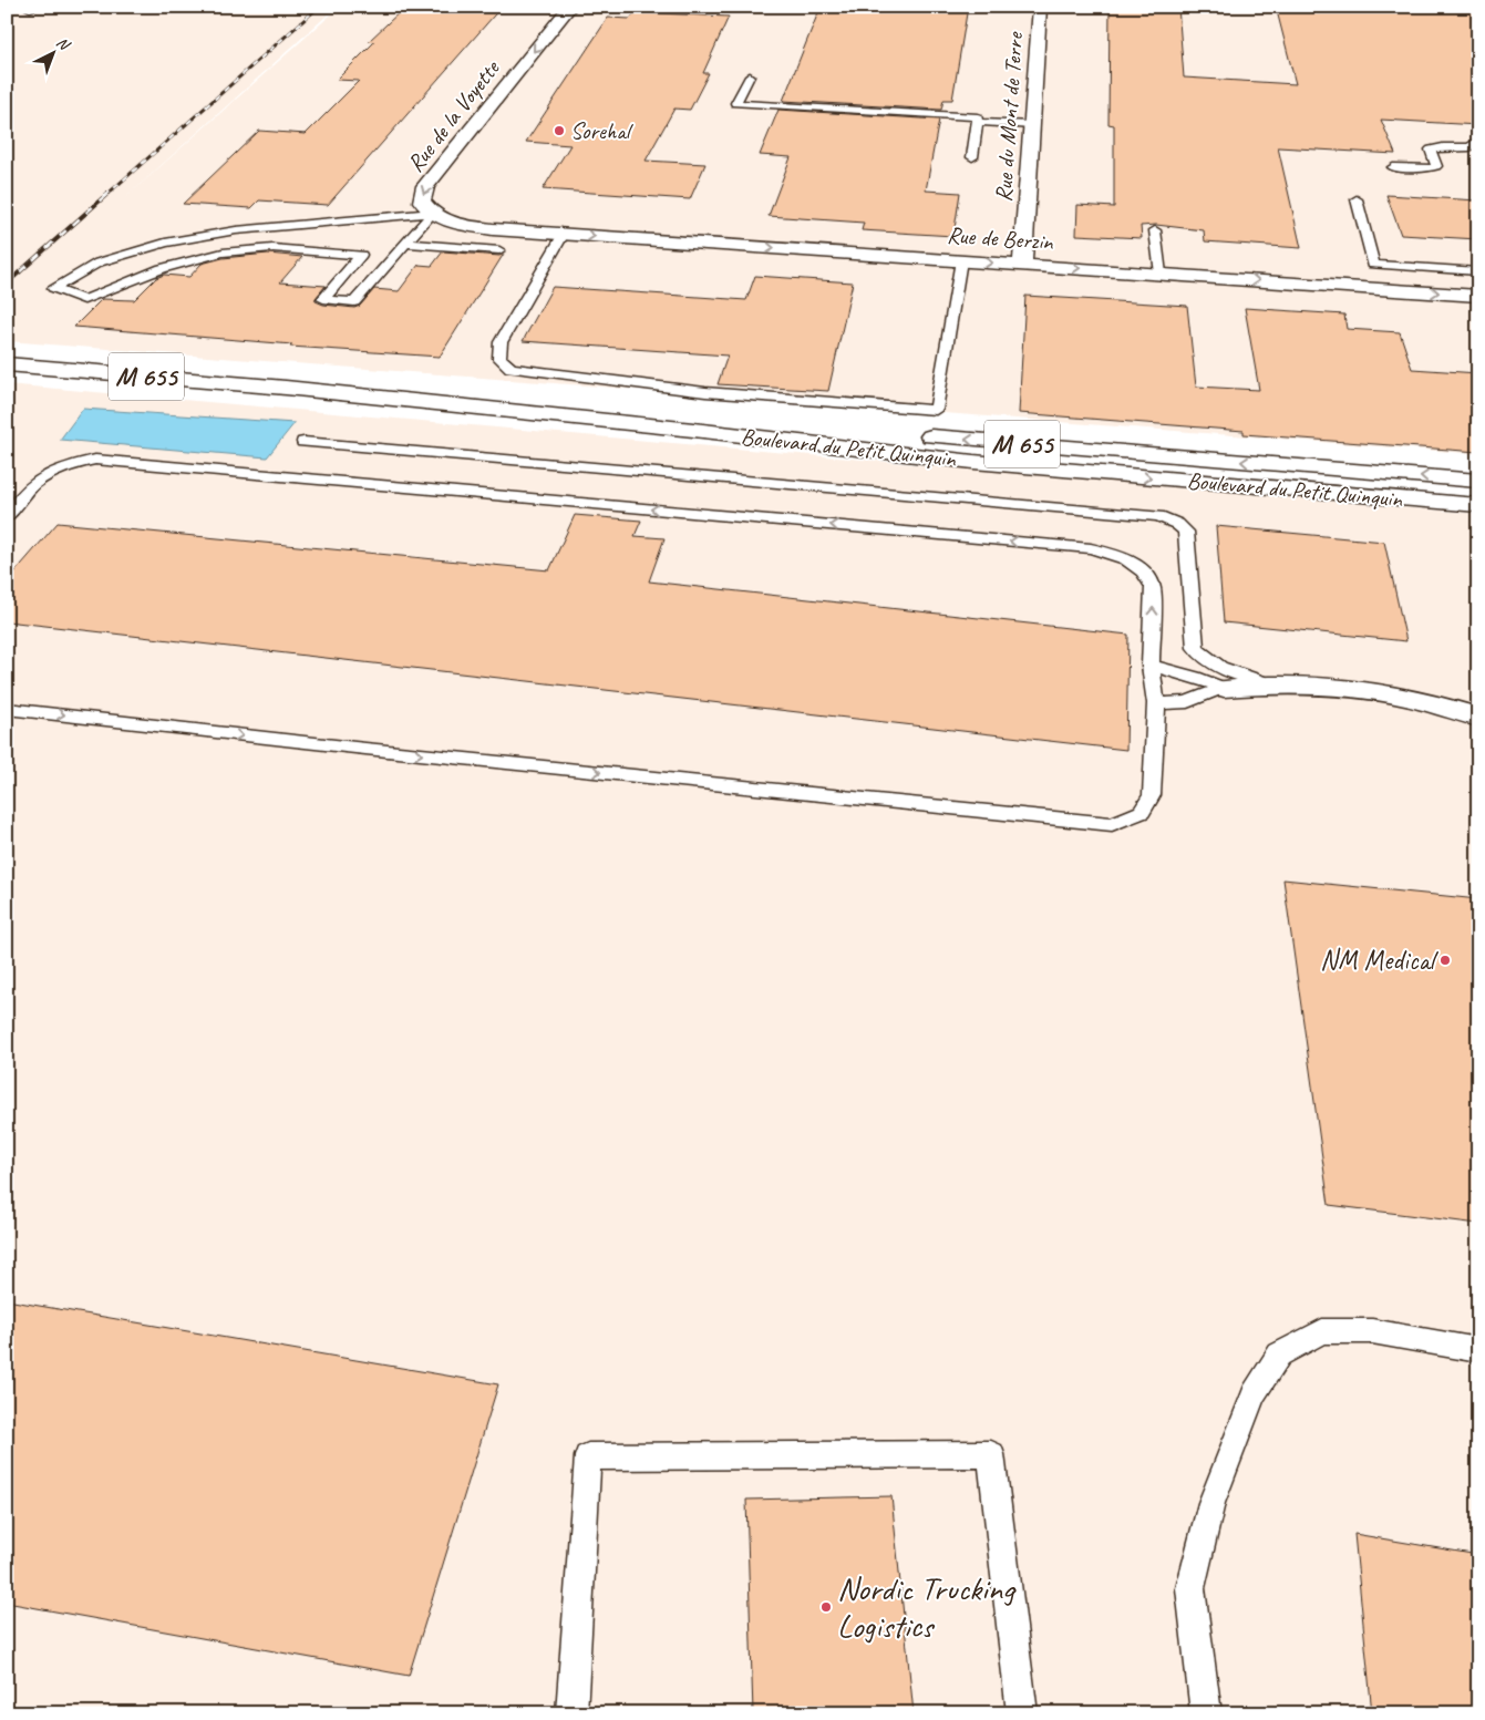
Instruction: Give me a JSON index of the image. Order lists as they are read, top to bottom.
{
  "streets": {
    "street": [
      "Rue de la Voyette",
      "Rue du Mont de Terre",
      "Rue de Berzin",
      "M 655",
      "Boulevard du Petit Quinquin"
    ]
  },
  "crossings": [
    ["Rue de la Voyette", "Rue de Berzin"],
    ["Rue du Mont de Terre", "Rue de Berzin"]
  ],
  "one_way": ["Rue de la Voyette", "Rue de Berzin"],
  "places": ["Sorehal", "NM Medical", "Nordic Trucking Logistics"],
  "north": "top right"
}
